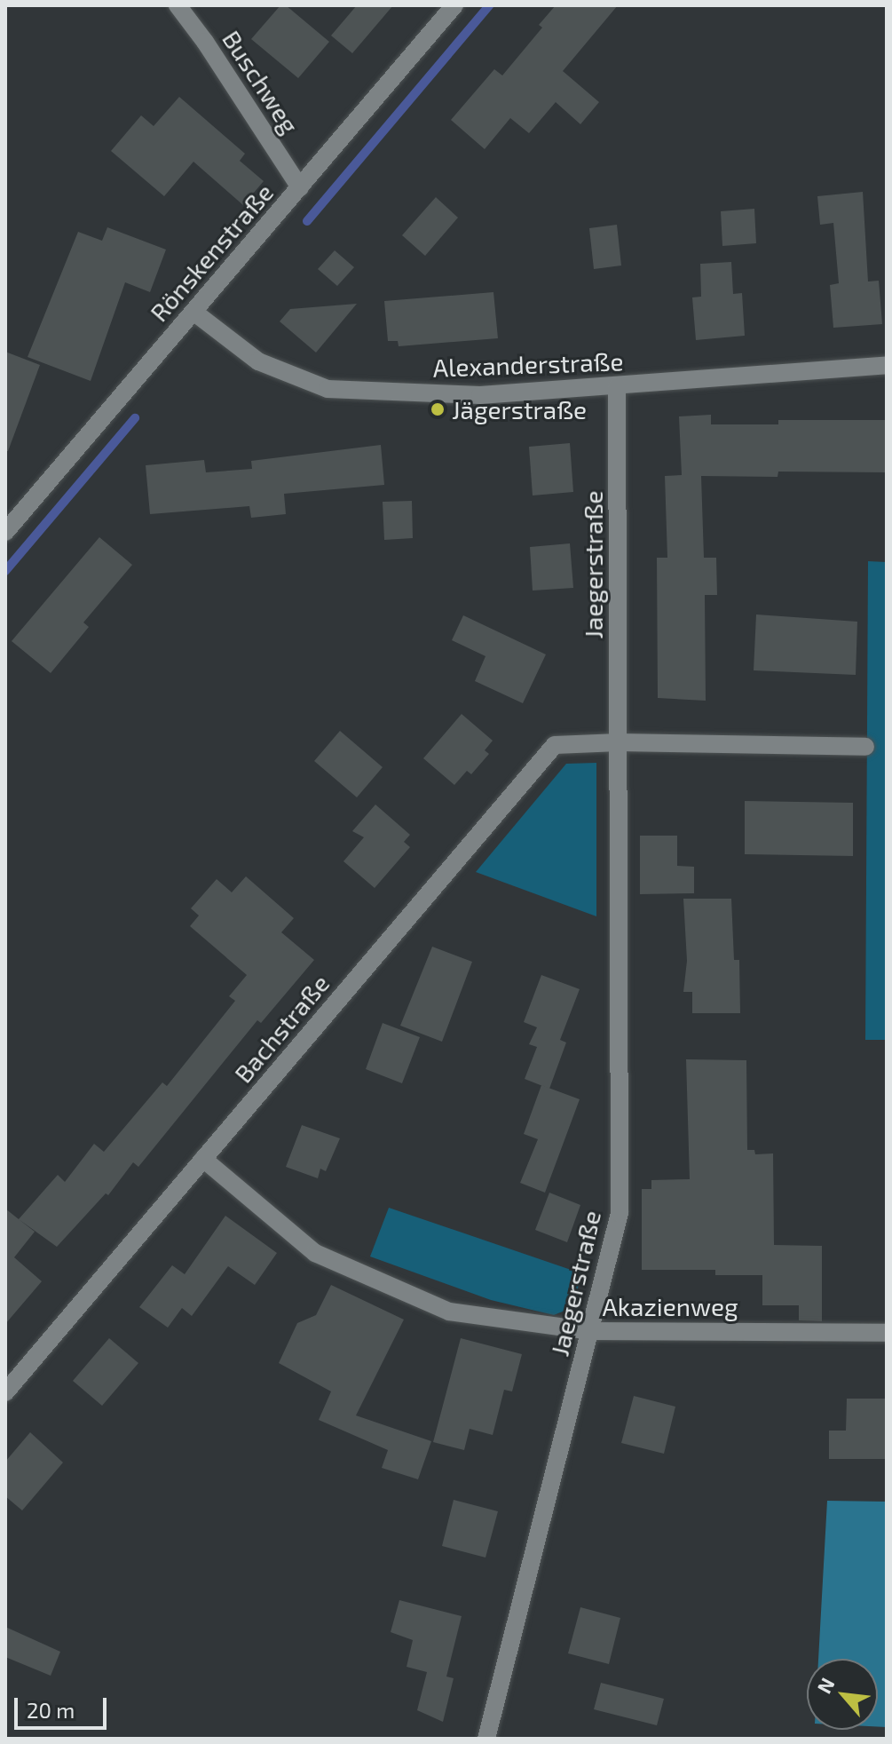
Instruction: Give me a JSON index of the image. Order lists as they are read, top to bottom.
{
  "streets": {
    "street": [
      "Buschweg",
      "Rönskenstraße",
      "Alexanderstraße",
      "Jaegerstraße",
      "Bachstraße",
      "Akazienweg"
    ]
  },
  "crossings": [
    ["Buschweg", "Rönskenstraße"],
    ["Rönskenstraße", "Alexanderstraße"],
    ["Alexanderstraße", "Jaegerstraße"],
    ["Jaegerstraße", "Bachstraße"],
    ["Jaegerstraße", "Akazienweg"],
    ["Bachstraße", "Akazienweg"]
  ],
  "places": ["Jägerstraße"],
  "scale_bar": "20 m",
  "north": "top left"
}
